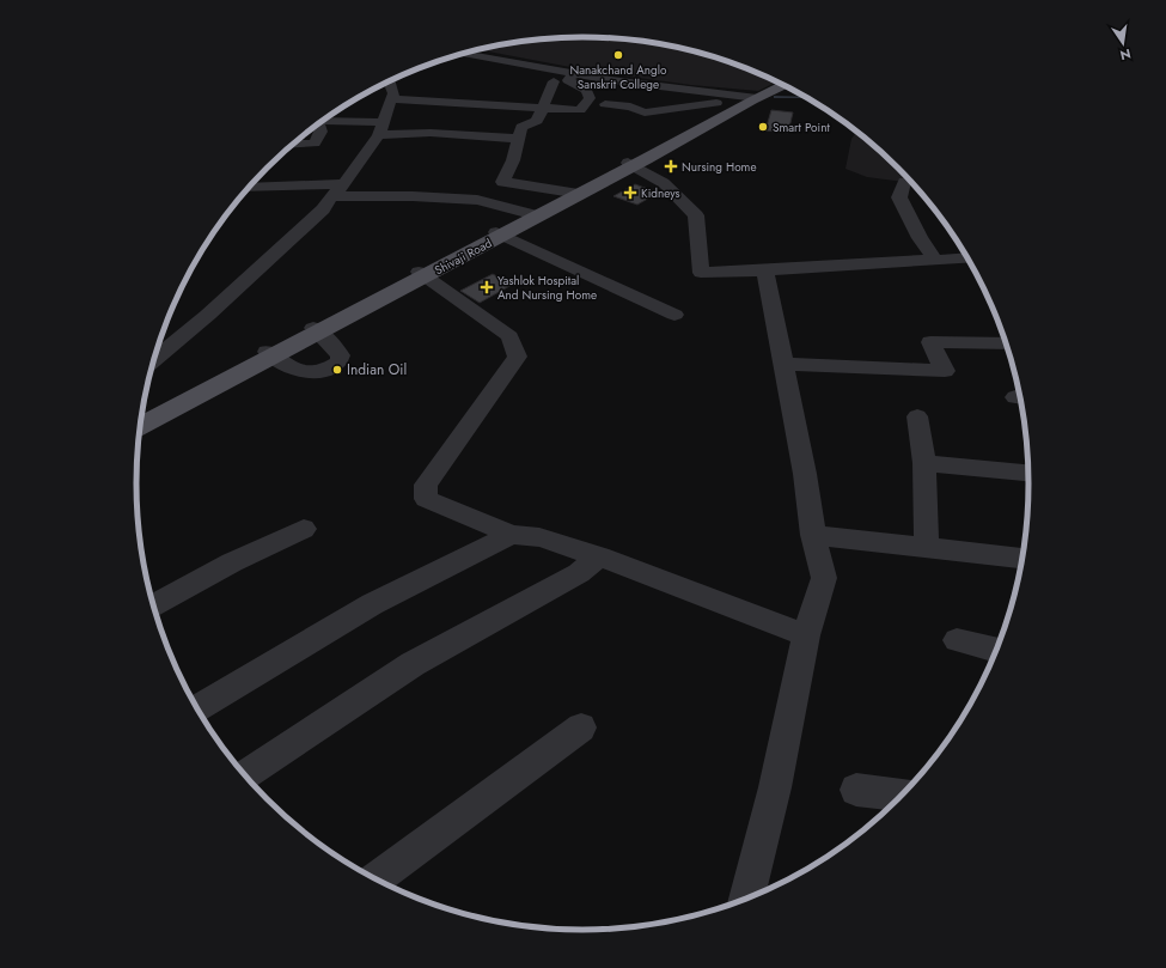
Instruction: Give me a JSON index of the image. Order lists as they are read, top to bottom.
{
  "streets": {
    "main road": ["Shivaji Road"]
  },
  "places": {
    "other": ["Nanakchand Anglo Sanskrit College", "Smart Point", "Indian Oil"],
    "health": ["Nursing Home", "Kidneys", "Yashlok Hospital And Nursing Home"]
  },
  "north": "bottom"
}
